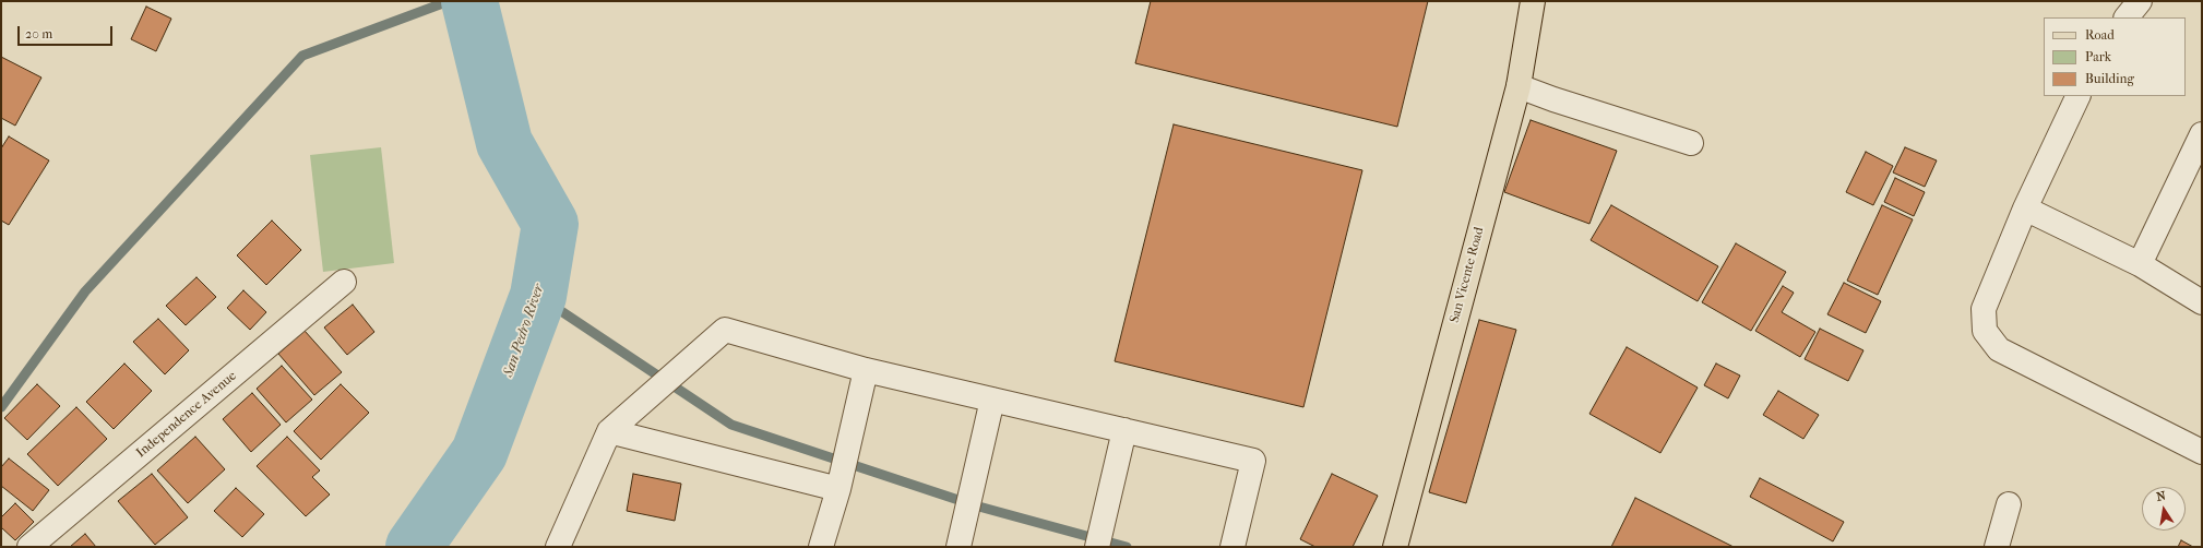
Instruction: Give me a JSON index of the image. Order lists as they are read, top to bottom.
{
  "streets": {
    "main road": ["San Vicente Road"],
    "street": ["Independence Avenue"]
  },
  "water": ["San Pedro River"],
  "legend": ["Road", "Park", "Building"],
  "scale_bar": "20 m",
  "north": "top"
}
